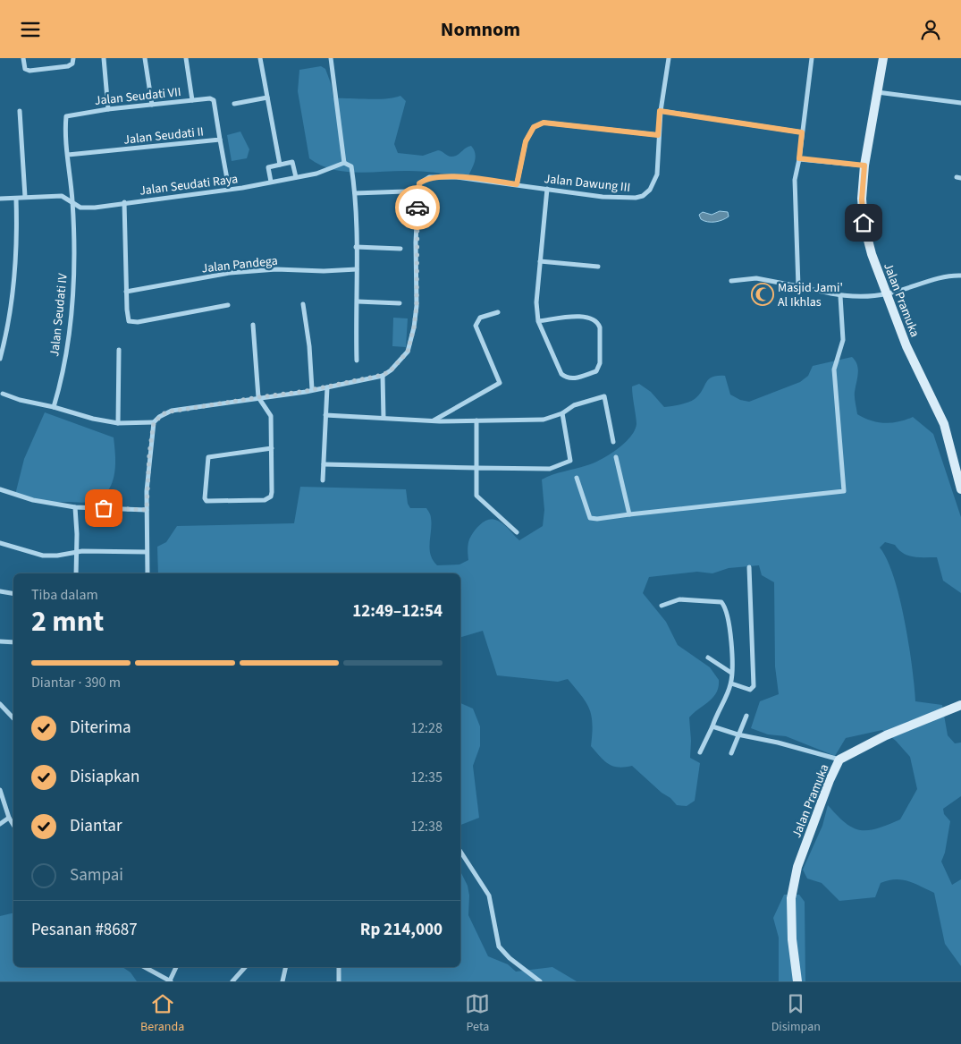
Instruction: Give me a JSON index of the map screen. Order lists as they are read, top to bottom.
{
  "streets": {
    "main road": ["Jalan Pramuka"],
    "street": [
      "Jalan Seudati VII",
      "Jalan Seudati II",
      "Jalan Dawung III",
      "Jalan Seudati Raya",
      "Jalan Pandega",
      "Jalan Seudati IV"
    ]
  },
  "crossings": [
    ["Jalan Seudati VII", "Jalan Seudati II"],
    ["Jalan Seudati Raya", "Jalan Seudati IV"]
  ],
  "places": {
    "mosque": ["Masjid Jami' Al Ikhlas"]
  },
  "page": {
    "header": "Nomnom",
    "heading": ["2 mnt", "Tiba dalam", "12:49–12:54"],
    "panel": ["Pesanan #8687", "Rp 214,000"],
    "bar": "Diantar · 390 m",
    "list": [
      ["Diterima", "12:28"],
      ["Disiapkan", "12:35"],
      ["Diantar", "12:38"],
      "Sampai"
    ],
    "tabs": ["Beranda", "Peta", "Disimpan"]
  }
}
